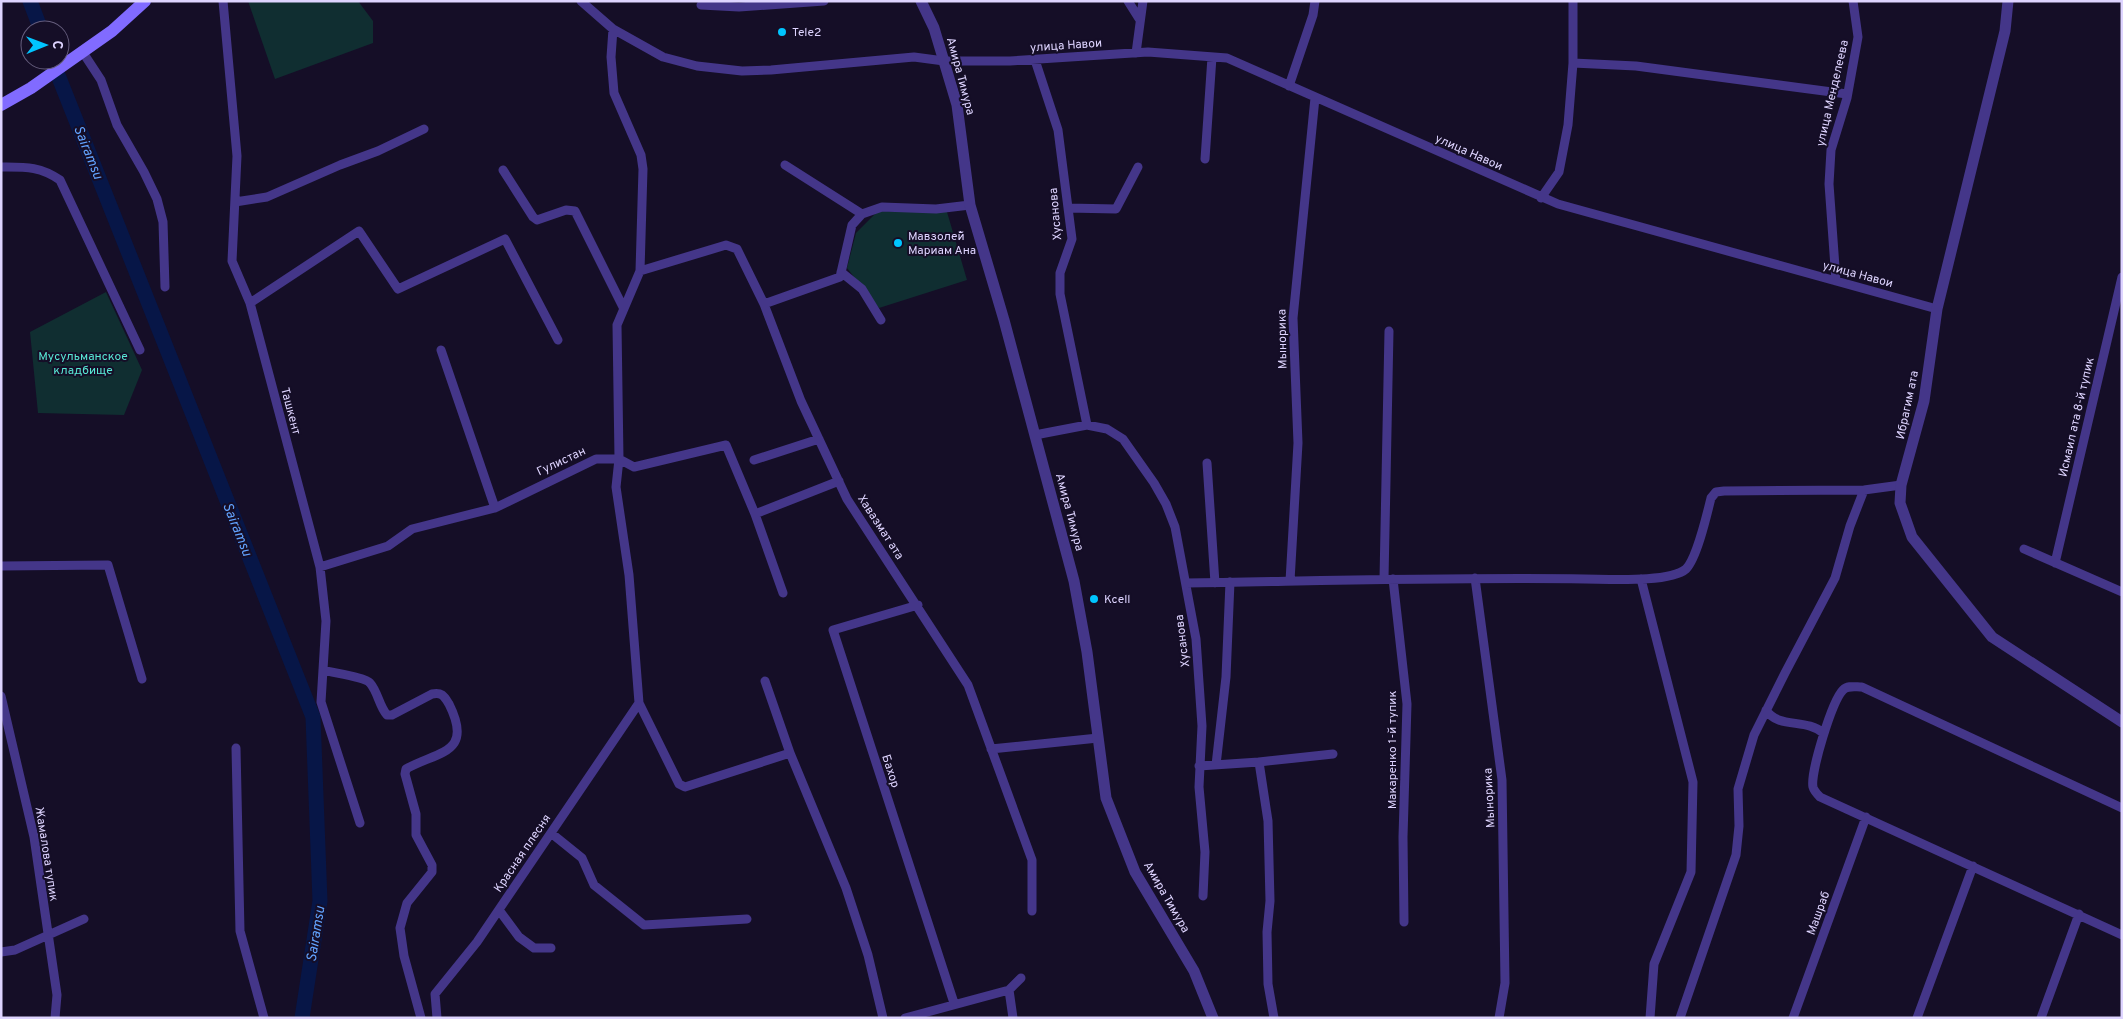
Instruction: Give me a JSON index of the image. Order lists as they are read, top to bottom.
{
  "streets": {
    "street": [
      "улица Навои",
      "Амира Тимура",
      "улица Менделеева",
      "Хусанова",
      "Мынорика",
      "Ибрагим ата",
      "Ташкент",
      "Исмаил ата 8-й тупик",
      "Гулистан",
      "Хавазмат ата",
      "Макаренко 1-й тупик",
      "Бахор",
      "Красная плесня",
      "Жамалова тупик",
      "Машраб"
    ]
  },
  "crossings": [
    ["улица Навои", "Амира Тимура"],
    ["улица Навои", "улица Менделеева"],
    ["улица Навои", "Хусанова"],
    ["улица Навои", "Мынорика"],
    ["улица Навои", "Ибрагим ата"],
    ["Амира Тимура", "Хусанова"],
    ["Ташкент", "Гулистан"],
    ["Хавазмат ата", "Бахор"]
  ],
  "water": ["Sairamsu"],
  "parks": ["Мусульманское кладбище"],
  "places": ["Tele2", "Мавзоле́й Мариам Ана", "Kcell"],
  "north": "right"
}
